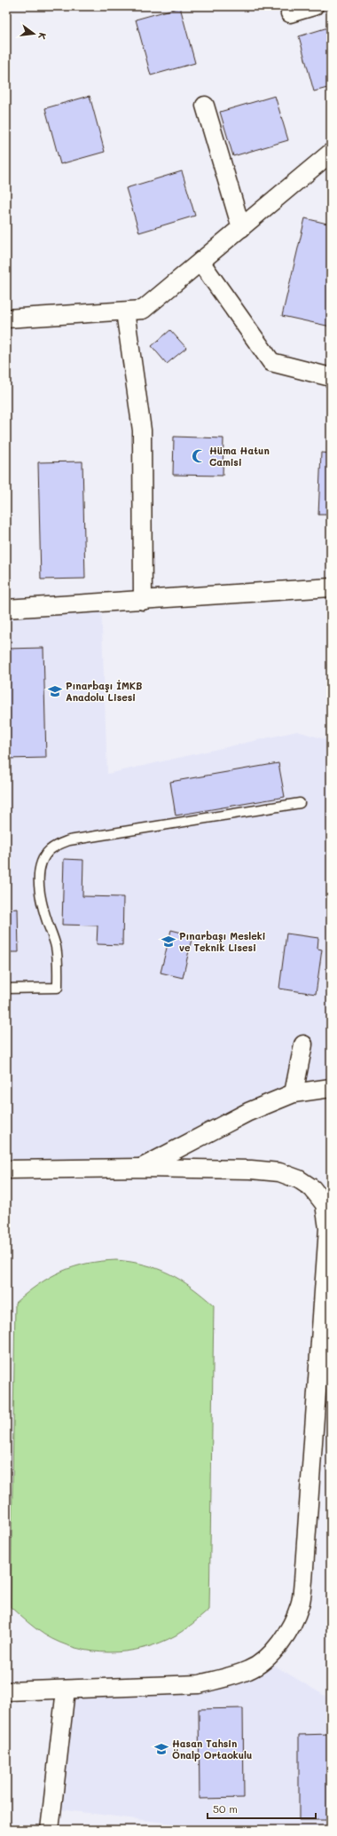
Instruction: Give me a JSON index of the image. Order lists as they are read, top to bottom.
{
  "places": {
    "mosque": ["Hüma Hatun Camisi"],
    "school or university": ["Pınarbaşı İMKB Anadolu Lisesi", "Pınarbaşı Mesleki ve Teknik Lisesi", "Hasan Tahsin Önalp Ortaokulu"]
  },
  "scale_bar": "50 m",
  "north": "right"
}
